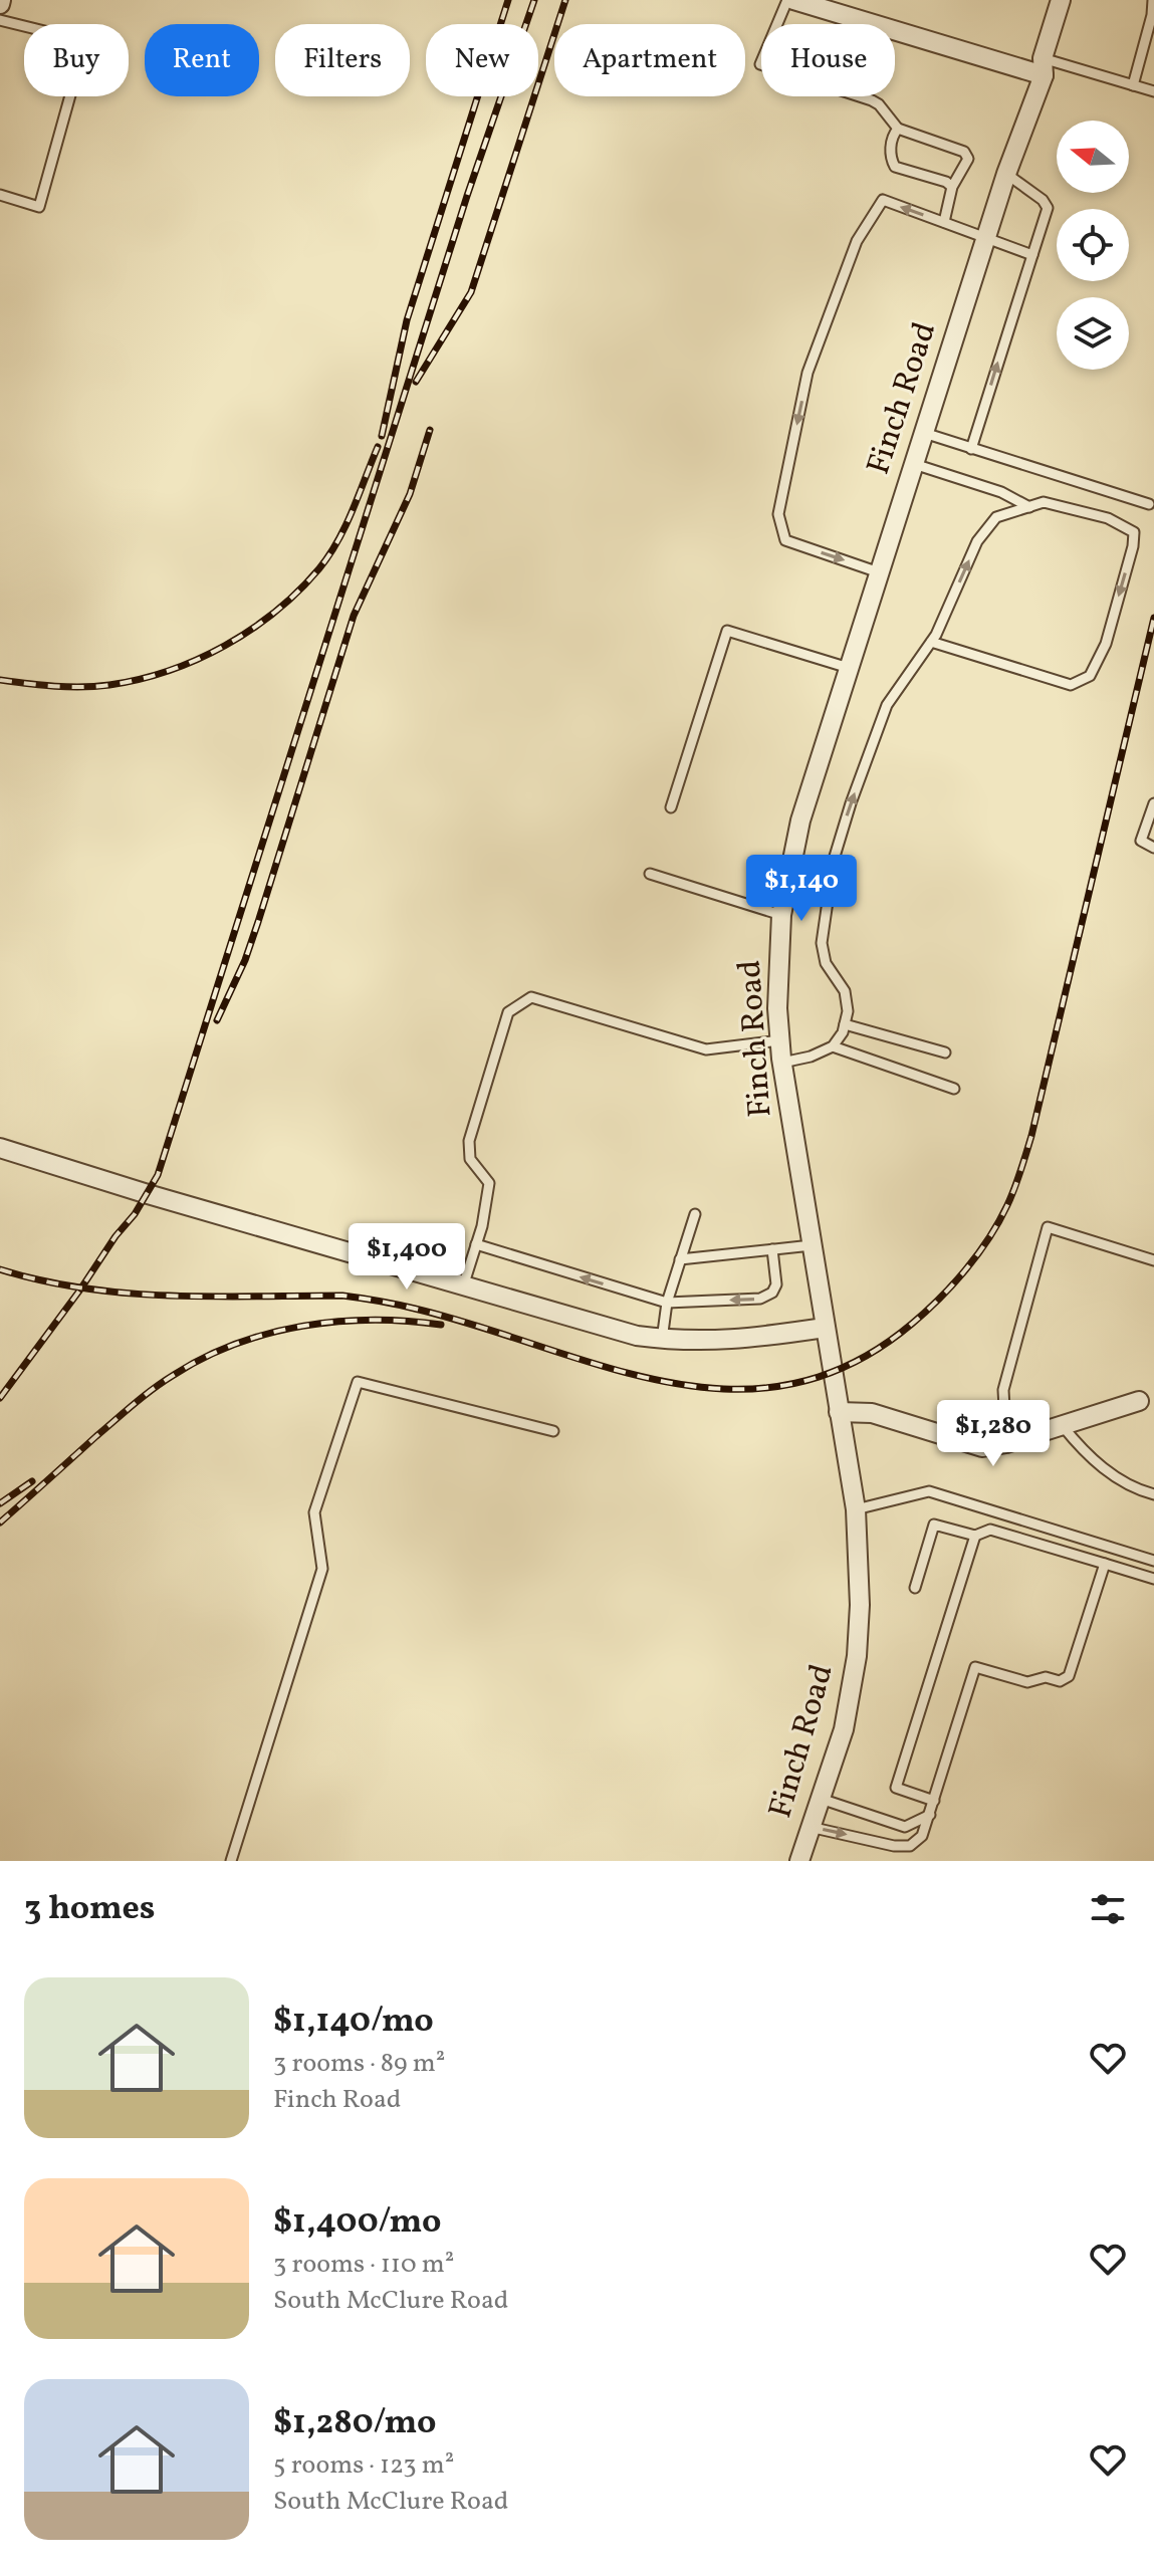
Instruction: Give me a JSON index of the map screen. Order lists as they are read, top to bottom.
{
  "streets": {
    "street": ["Finch Road"]
  },
  "north": "left",
  "page": {
    "chip": [
      "Buy",
      "Rent",
      "Filters",
      "New",
      "Apartment",
      "House"
    ],
    "price": ["$1,140", "$1,400", "$1,280"],
    "heading": "3 homes",
    "list": [
      {
        "name": "$1,140/mo",
        "note": "3 rooms · 89 m² · Finch Road"
      },
      {
        "name": "$1,400/mo",
        "note": "3 rooms · 110 m² · South McClure Road"
      },
      {
        "name": "$1,280/mo",
        "note": "5 rooms · 123 m² · South McClure Road"
      }
    ]
  }
}
